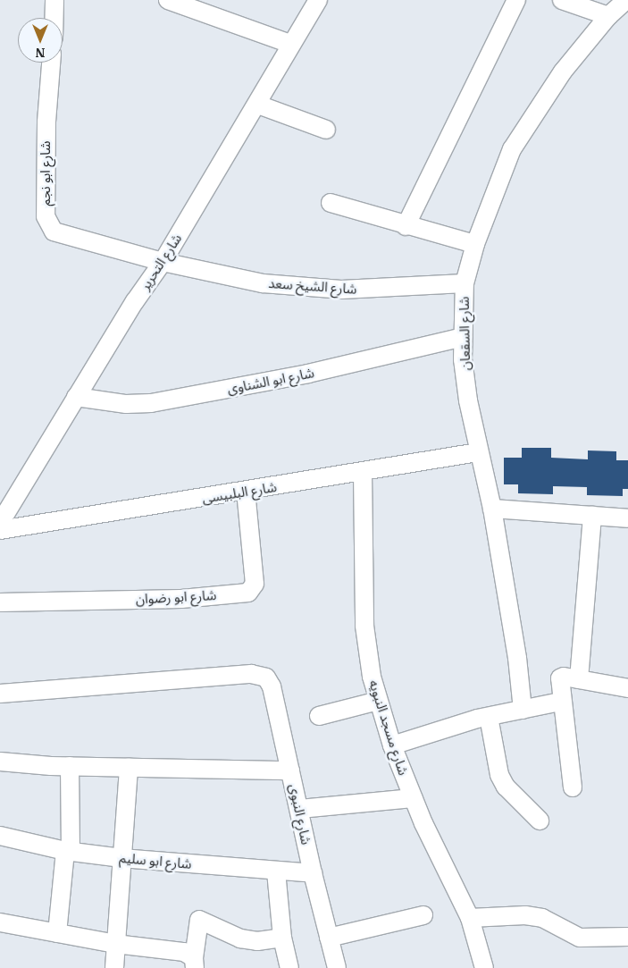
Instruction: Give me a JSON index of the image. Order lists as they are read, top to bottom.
{
  "streets": {
    "street": [
      "شارع ابو نجم",
      "شارع التحرير",
      "شارع الشيخ سعد",
      "شارع السقعان",
      "شارع ابو الشناوى",
      "شارع البلبيسى",
      "شارع ابو رضوان",
      "شارع مسجد النبويه",
      "شارع النبوى",
      "شارع ابو سليم"
    ]
  },
  "crossings": [
    ["شارع ابو نجم", "شارع التحرير"],
    ["شارع ابو نجم", "شارع الشيخ سعد"],
    ["شارع التحرير", "شارع الشيخ سعد"],
    ["شارع التحرير", "شارع ابو الشناوى"],
    ["شارع الشيخ سعد", "شارع السقعان"],
    ["شارع السقعان", "شارع ابو الشناوى"],
    ["شارع السقعان", "شارع البلبيسى"],
    ["شارع البلبيسى", "شارع ابو رضوان"],
    ["شارع البلبيسى", "شارع مسجد النبويه"],
    ["شارع النبوى", "شارع ابو سليم"]
  ],
  "north": "bottom"
}
